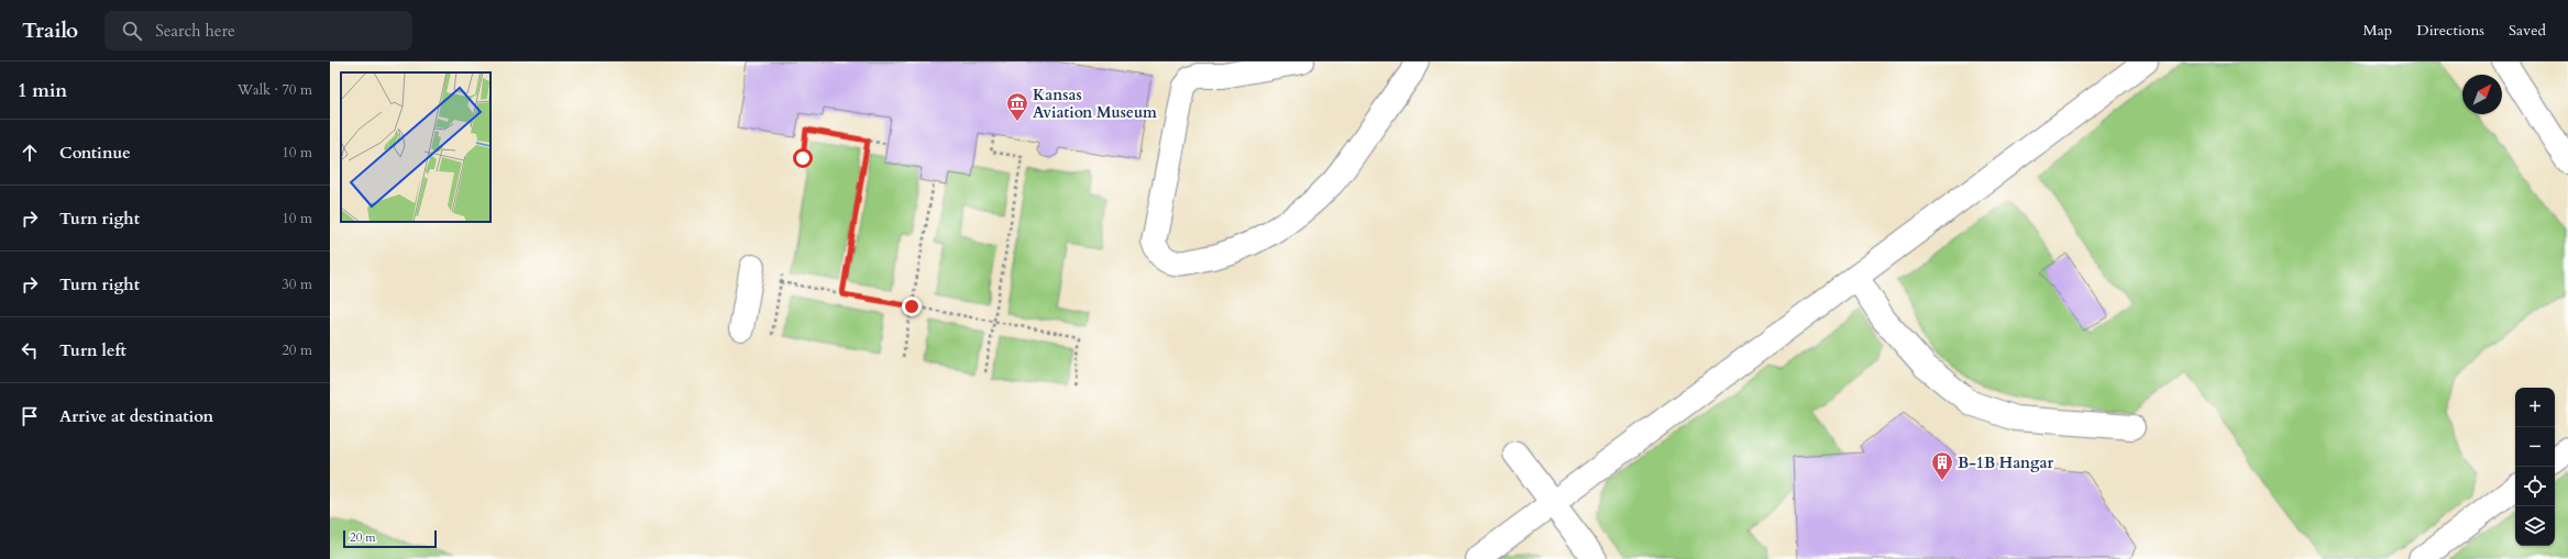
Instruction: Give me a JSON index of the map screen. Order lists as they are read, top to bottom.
{
  "places": {
    "museum": ["Kansas Aviation Museum"],
    "building": ["B-1B Hangar"]
  },
  "scale_bar": "20 m",
  "north": "top right",
  "page": {
    "header": "Trailo",
    "search": "Search here",
    "nav": ["Map", "Directions", "Saved"],
    "heading": ["1 min", "Walk · 70 m"],
    "list": [
      ["Continue", "10 m"],
      ["Turn right", "10 m"],
      ["Turn right", "30 m"],
      ["Turn left", "20 m"],
      "Arrive at destination"
    ],
    "map_buttons": ["+", "−"],
    "scale": "20 m"
  }
}
